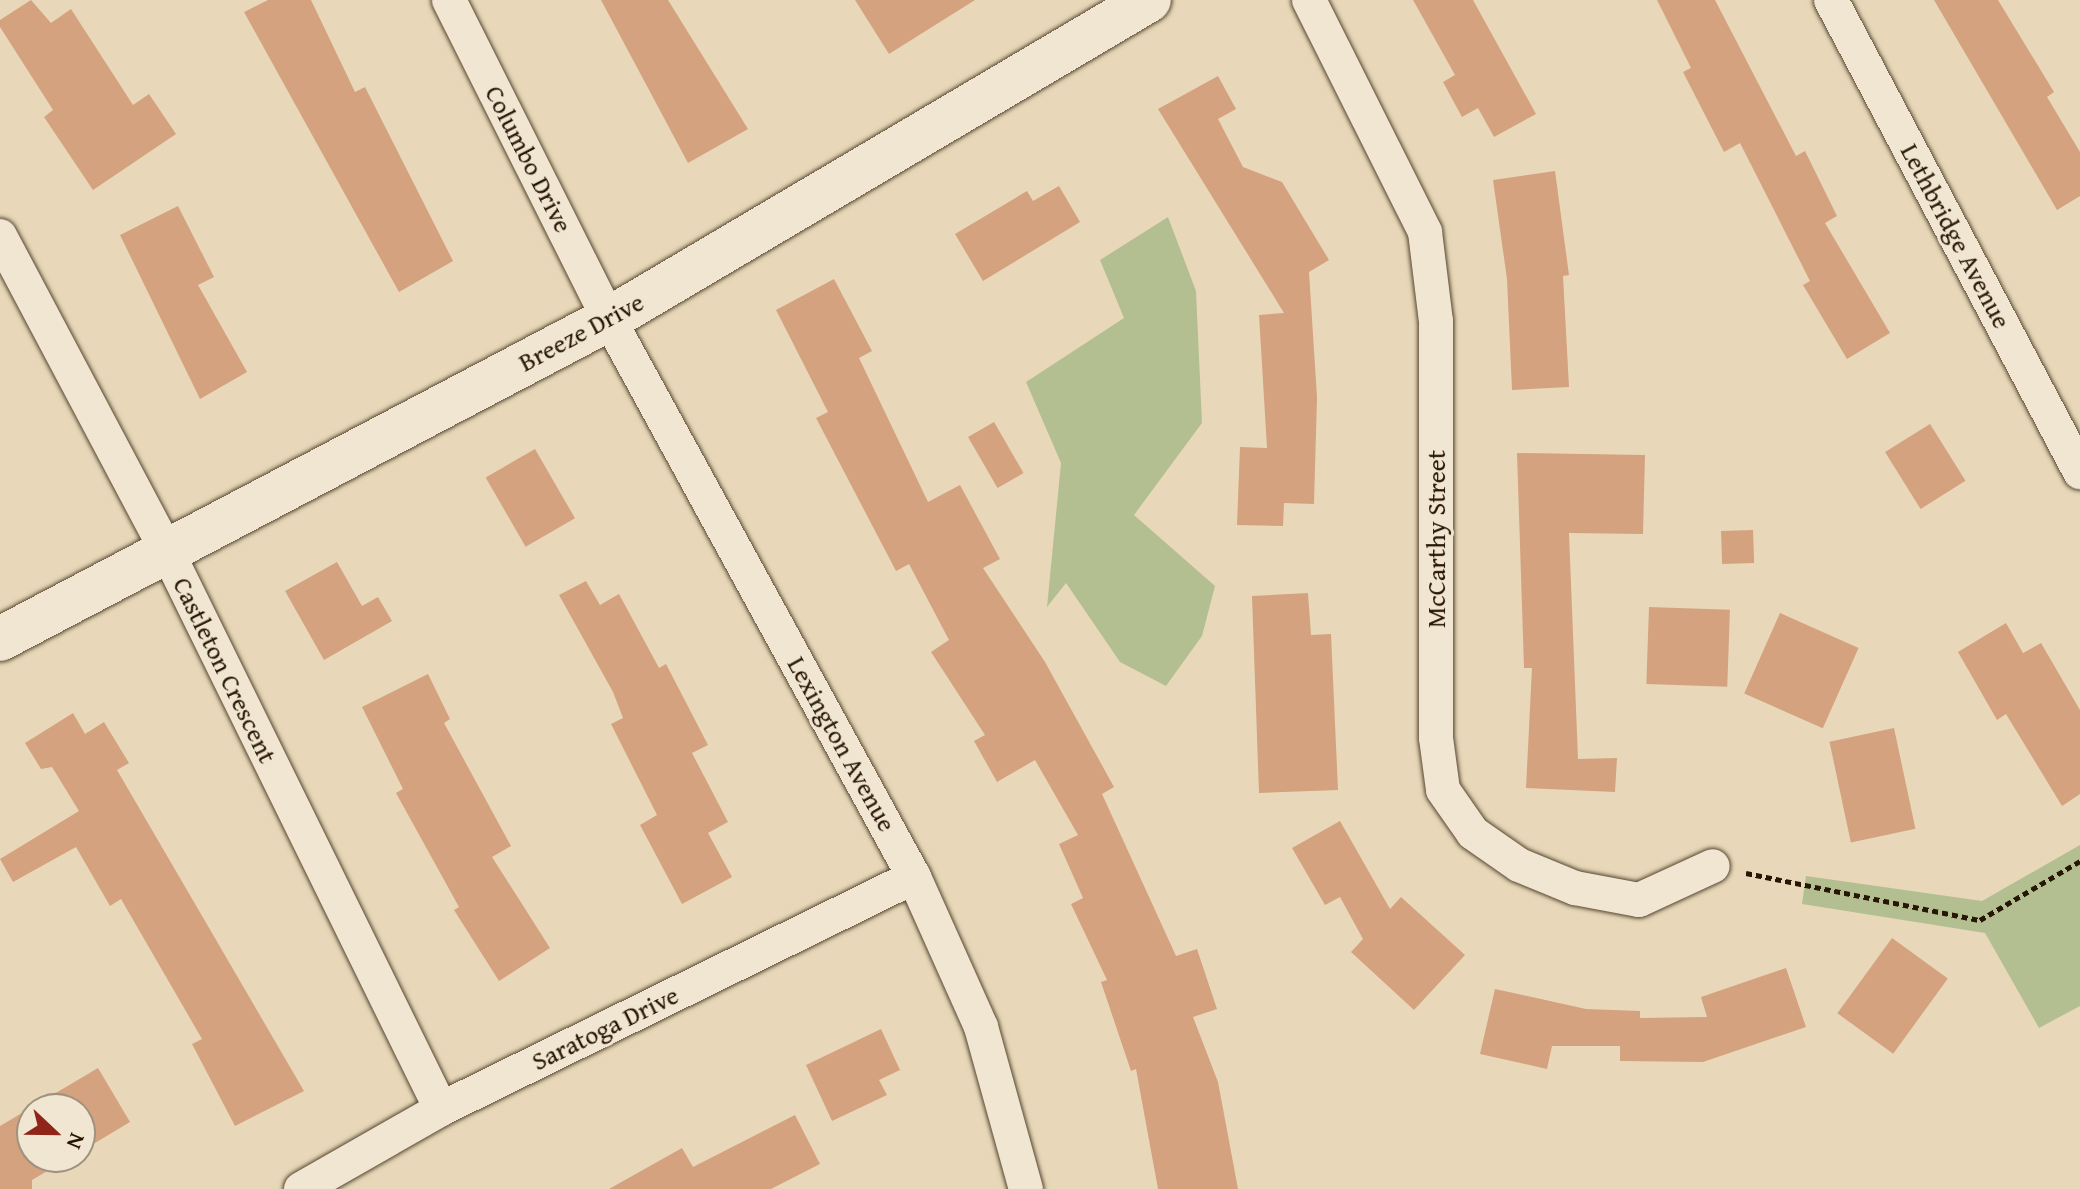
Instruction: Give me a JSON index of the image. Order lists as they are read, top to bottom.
{
  "streets": {
    "street": [
      "Columbo Drive",
      "Lethbridge Avenue",
      "Breeze Drive",
      "McCarthy Street",
      "Castleton Crescent",
      "Lexington Avenue",
      "Saratoga Drive"
    ]
  },
  "crossings": [
    ["Columbo Drive", "Breeze Drive"],
    ["Columbo Drive", "Lexington Avenue"],
    ["Breeze Drive", "Castleton Crescent"],
    ["Breeze Drive", "Lexington Avenue"],
    ["Castleton Crescent", "Saratoga Drive"],
    ["Lexington Avenue", "Saratoga Drive"]
  ],
  "north": "right"
}
